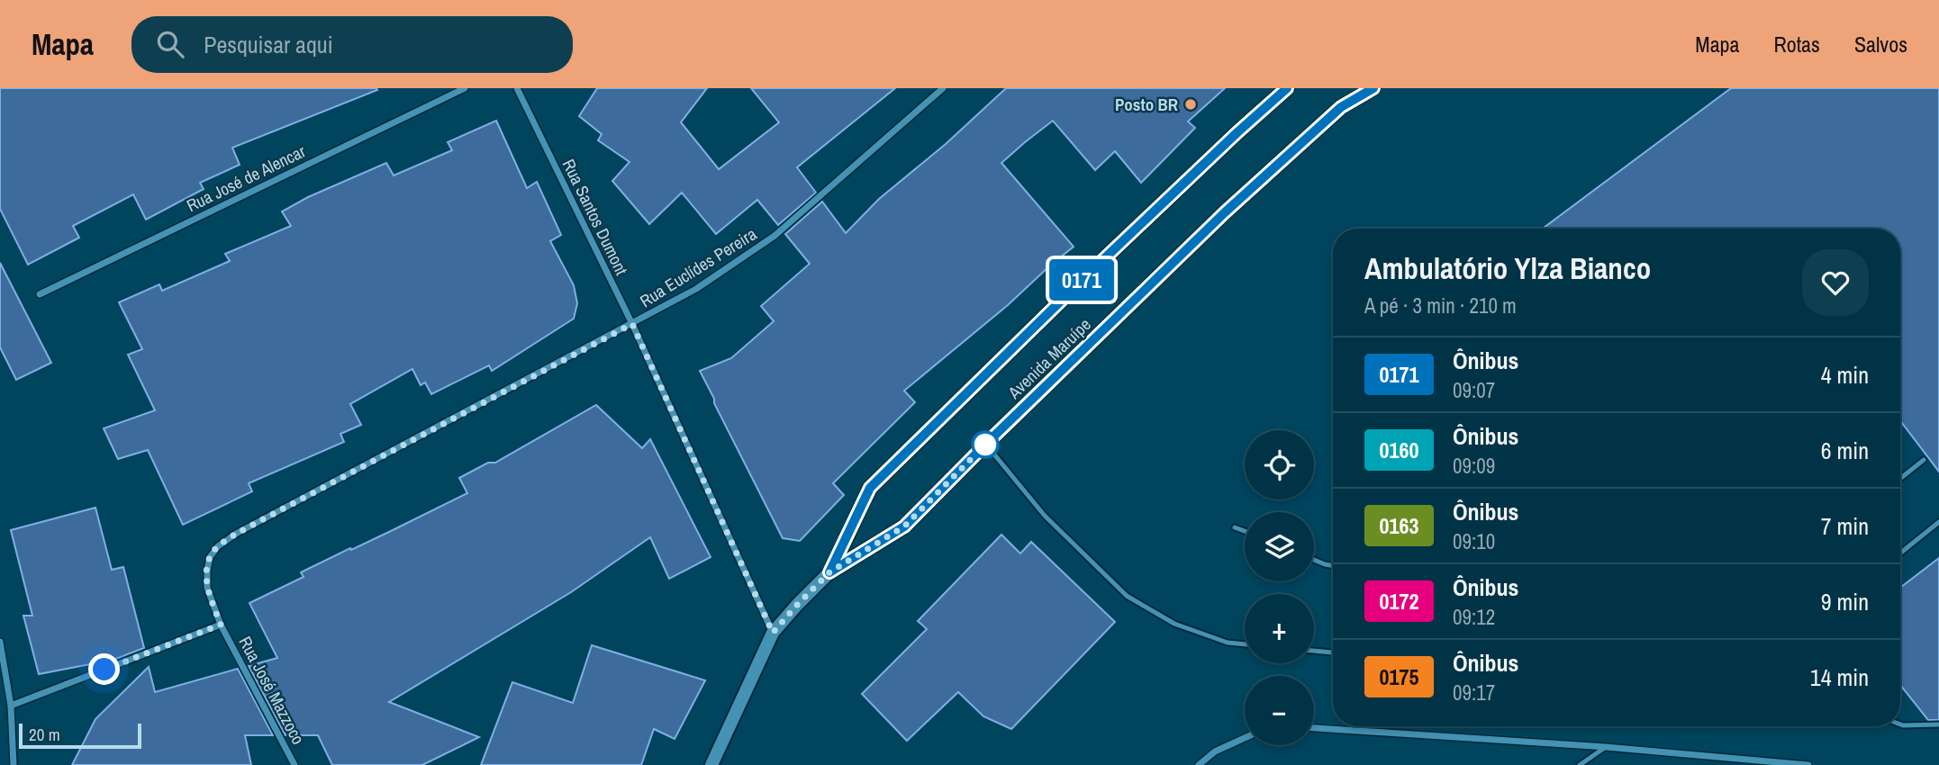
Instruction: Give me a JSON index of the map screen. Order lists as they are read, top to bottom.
{
  "streets": {
    "main road": ["Avenida Maruípe"],
    "street": [
      "Rua José de Alencar",
      "Rua Santos Dumont",
      "Rua Euclídes Pereira",
      "Rua José Mazzoco"
    ]
  },
  "crossings": [
    ["Rua Santos Dumont", "Rua Euclídes Pereira"],
    ["Rua Santos Dumont", "Avenida Maruípe"],
    ["Rua Euclídes Pereira", "Rua José Mazzoco"]
  ],
  "places": ["Posto BR"],
  "lines": ["bus line 0171"],
  "scale_bar": "20 m",
  "page": {
    "header": "Mapa",
    "search": "Pesquisar aqui",
    "nav": ["Mapa", "Rotas", "Salvos"],
    "on_map": "0171",
    "heading": ["Ambulatório Ylza Bianco", "A pé · 3 min · 210 m"],
    "list": [
      {
        "mark": "0171",
        "name": "Ônibus",
        "note": "09:07",
        "value": "4 min"
      },
      {
        "mark": "0160",
        "name": "Ônibus",
        "note": "09:09",
        "value": "6 min"
      },
      {
        "mark": "0163",
        "name": "Ônibus",
        "note": "09:10",
        "value": "7 min"
      },
      {
        "mark": "0172",
        "name": "Ônibus",
        "note": "09:12",
        "value": "9 min"
      },
      {
        "mark": "0175",
        "name": "Ônibus",
        "note": "09:17",
        "value": "14 min"
      }
    ],
    "map_buttons": ["+", "−"],
    "scale": "20 m"
  }
}
